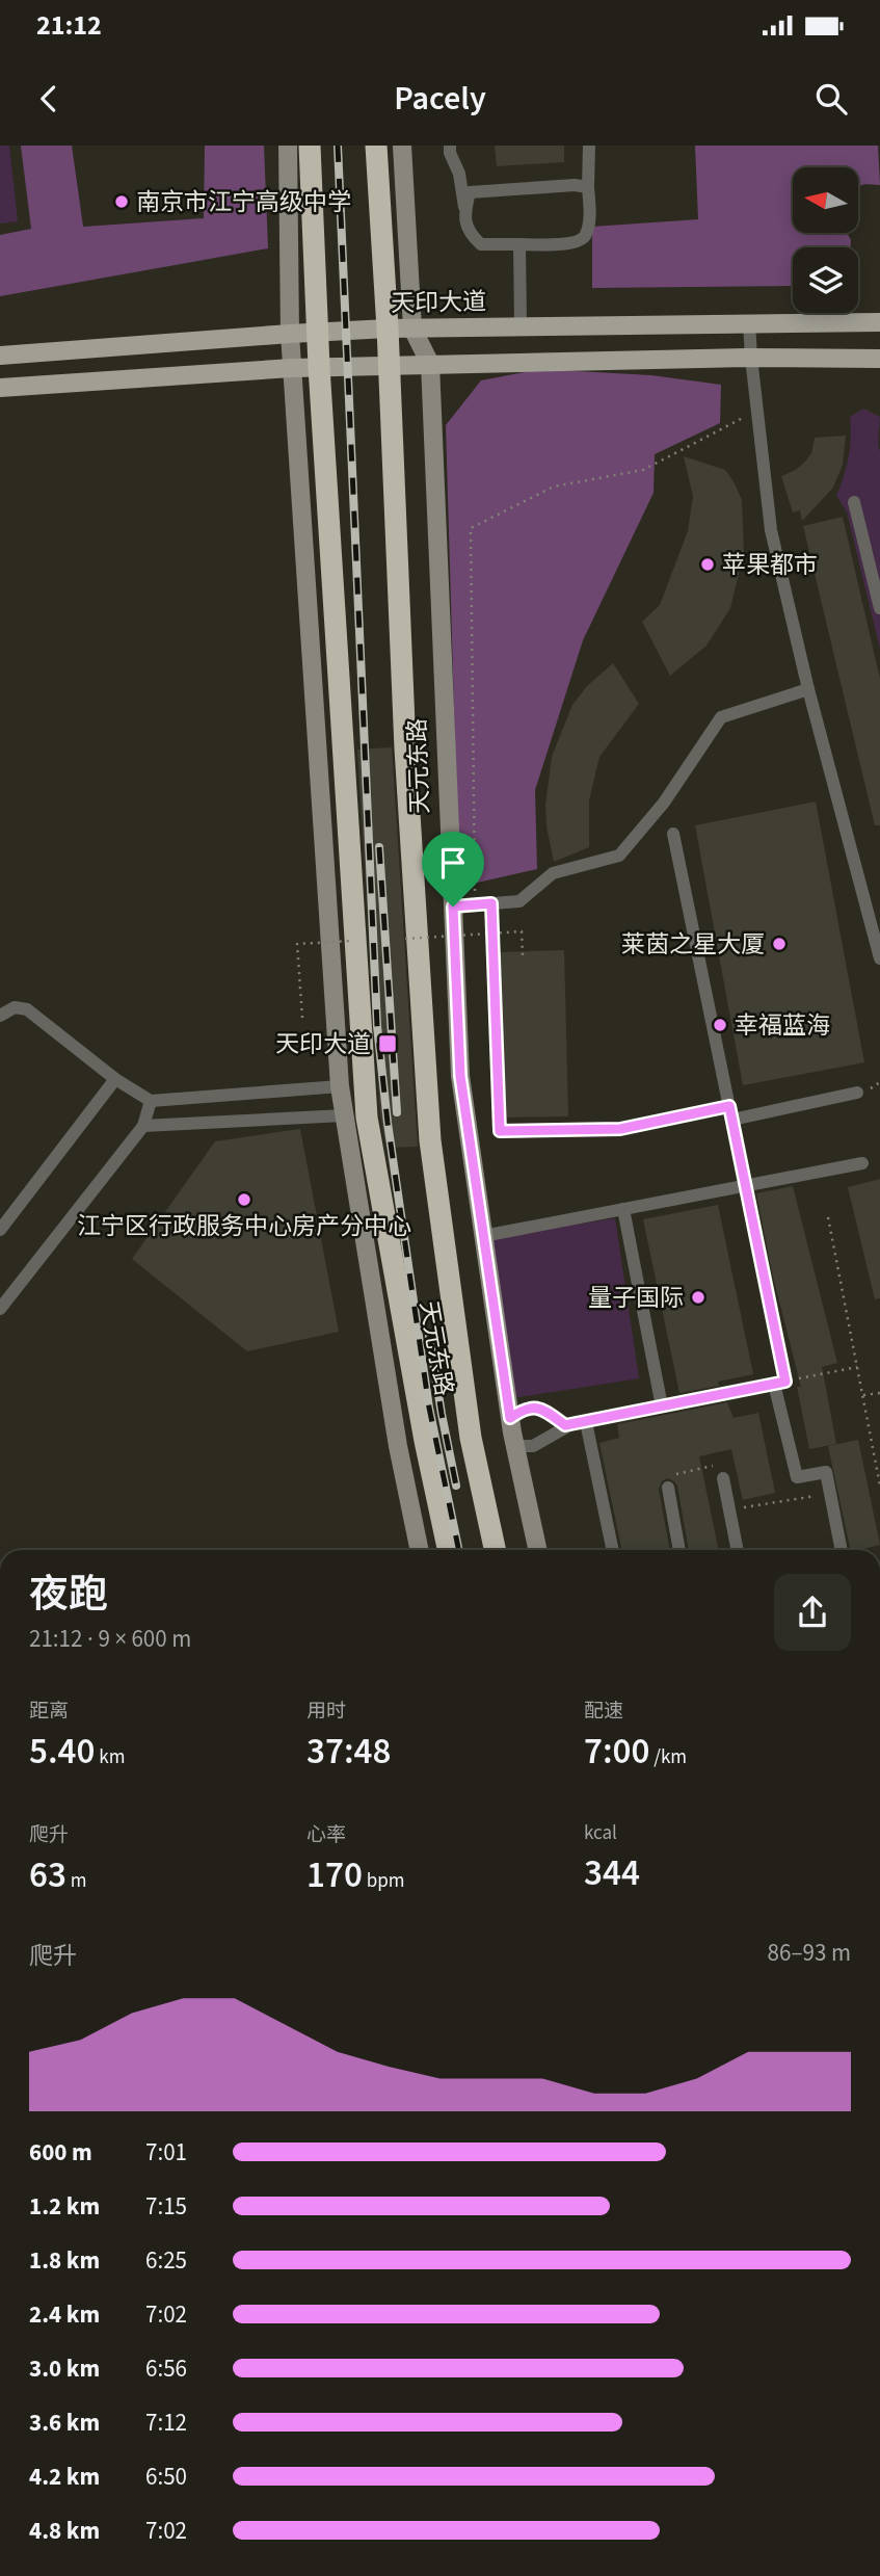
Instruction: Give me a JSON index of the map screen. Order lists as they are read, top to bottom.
{
  "streets": {
    "highway": ["天元东路"],
    "main road": ["天印大道"]
  },
  "crossings": [
    ["天印大道", "天元东路"]
  ],
  "places": {
    "other": [
      "南京市江宁高级中学",
      "苹果都市",
      "莱茵之星大厦",
      "幸福蓝海",
      "江宁区行政服务中心房产分中心",
      "量子国际"
    ],
    "transit": ["天印大道"]
  },
  "north": "left",
  "page": {
    "status": "21:12",
    "header": "Pacely",
    "heading": ["夜跑", "21:12 · 9 × 600 m"],
    "stats": [
      ["距离", "5.40 km"],
      ["用时", "37:48"],
      ["配速", "7:00 /km"],
      ["爬升", "63 m"],
      ["心率", "170 bpm"],
      ["kcal", "344"]
    ],
    "chart": ["爬升", "86–93 m"],
    "list": [
      {
        "name": "600 m",
        "note": "7:01"
      },
      {
        "name": "1.2 km",
        "note": "7:15"
      },
      {
        "name": "1.8 km",
        "note": "6:25"
      },
      {
        "name": "2.4 km",
        "note": "7:02"
      },
      {
        "name": "3.0 km",
        "note": "6:56"
      },
      {
        "name": "3.6 km",
        "note": "7:12"
      },
      {
        "name": "4.2 km",
        "note": "6:50"
      },
      {
        "name": "4.8 km",
        "note": "7:02"
      }
    ]
  }
}
